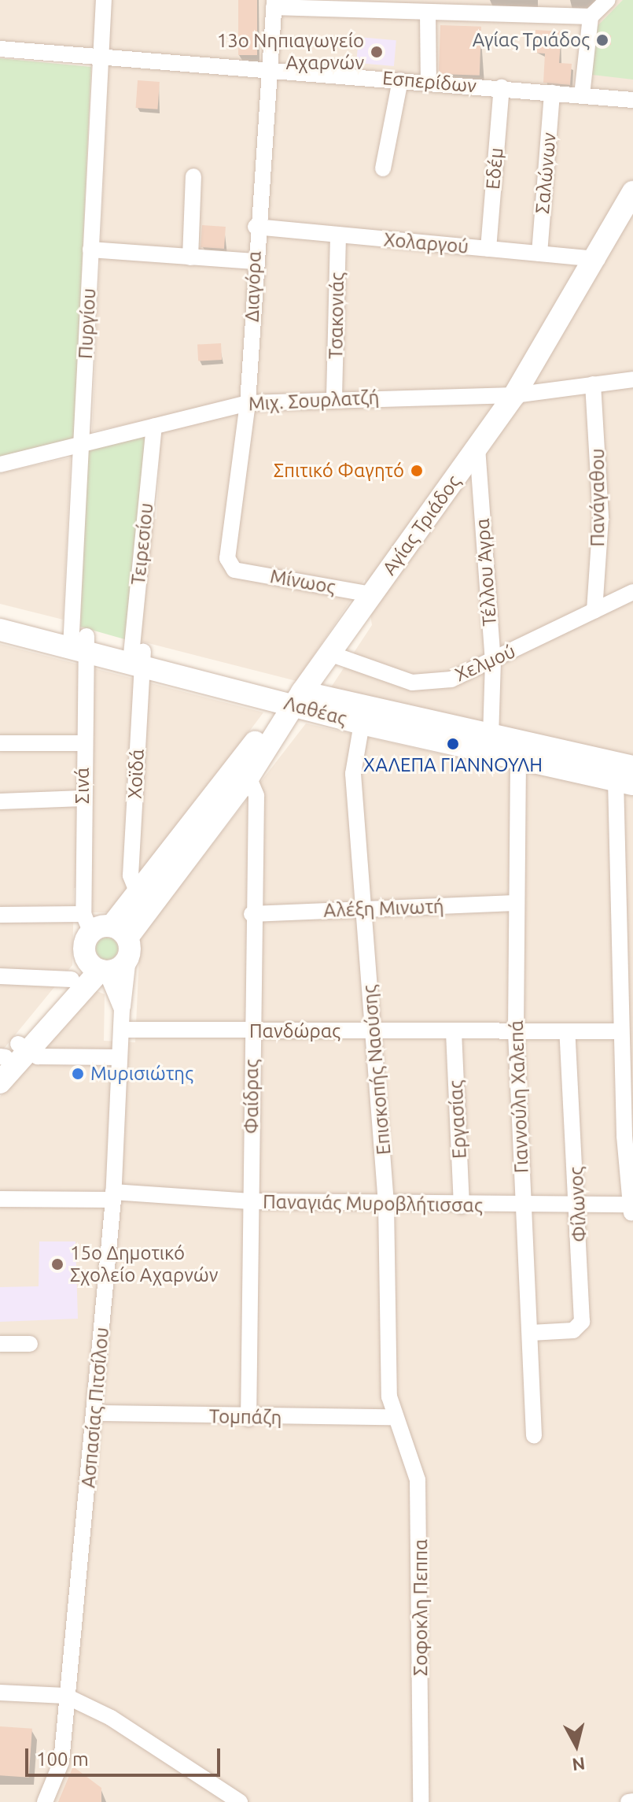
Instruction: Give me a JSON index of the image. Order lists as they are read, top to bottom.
{
  "streets": {
    "street": [
      "Εσπερίδων",
      "Εδέμ",
      "Σαλώνων",
      "Χολαργού",
      "Διαγόρα",
      "Τσακονιάς",
      "Πυργίου",
      "Μιχ. Σουρλατζή",
      "Πανάγαθου",
      "Αγίας Τριάδος",
      "Τειρεσίου",
      "Τέλλου Άγρα",
      "Μίνωος",
      "Χελμού",
      "Λαθέας",
      "Χοϊδά",
      "Σινά",
      "Αλέξη Μινωτή",
      "Πανδώρας",
      "Επισκοπής Ναούσης",
      "Φαίδρας",
      "Γιαννούλη Χαλεπά",
      "Εργασίας",
      "Παναγιάς Μυροβλήτισσας",
      "Φίλωνος",
      "Ασπασίας Πιτσίλου",
      "Τομπάζη",
      "Σοφοκλη Πεππα"
    ]
  },
  "crossings": [
    ["Εσπερίδων", "Εδέμ"],
    ["Εσπερίδων", "Σαλώνων"],
    ["Εσπερίδων", "Διαγόρα"],
    ["Εσπερίδων", "Πυργίου"],
    ["Εδέμ", "Χολαργού"],
    ["Σαλώνων", "Χολαργού"],
    ["Χολαργού", "Διαγόρα"],
    ["Χολαργού", "Τσακονιάς"],
    ["Χολαργού", "Αγίας Τριάδος"],
    ["Διαγόρα", "Μιχ. Σουρλατζή"],
    ["Διαγόρα", "Μίνωος"],
    ["Τσακονιάς", "Μιχ. Σουρλατζή"],
    ["Πυργίου", "Μιχ. Σουρλατζή"],
    ["Πυργίου", "Λαθέας"],
    ["Πυργίου", "Σινά"],
    ["Μιχ. Σουρλατζή", "Πανάγαθου"],
    ["Μιχ. Σουρλατζή", "Αγίας Τριάδος"],
    ["Μιχ. Σουρλατζή", "Τειρεσίου"],
    ["Πανάγαθου", "Χελμού"],
    ["Αγίας Τριάδος", "Τέλλου Άγρα"],
    ["Αγίας Τριάδος", "Μίνωος"],
    ["Αγίας Τριάδος", "Χελμού"],
    ["Αγίας Τριάδος", "Λαθέας"],
    ["Αγίας Τριάδος", "Χοϊδά"],
    ["Αγίας Τριάδος", "Σινά"],
    ["Αγίας Τριάδος", "Φαίδρας"],
    ["Αγίας Τριάδος", "Ασπασίας Πιτσίλου"],
    ["Τειρεσίου", "Λαθέας"],
    ["Τειρεσίου", "Χοϊδά"],
    ["Τέλλου Άγρα", "Χελμού"],
    ["Τέλλου Άγρα", "Λαθέας"],
    ["Λαθέας", "Χοϊδά"],
    ["Λαθέας", "Σινά"],
    ["Λαθέας", "Επισκοπής Ναούσης"],
    ["Λαθέας", "Γιαννούλη Χαλεπά"],
    ["Σινά", "Ασπασίας Πιτσίλου"],
    ["Αλέξη Μινωτή", "Επισκοπής Ναούσης"],
    ["Αλέξη Μινωτή", "Φαίδρας"],
    ["Αλέξη Μινωτή", "Γιαννούλη Χαλεπά"],
    ["Πανδώρας", "Επισκοπής Ναούσης"],
    ["Πανδώρας", "Φαίδρας"],
    ["Πανδώρας", "Γιαννούλη Χαλεπά"],
    ["Πανδώρας", "Εργασίας"],
    ["Πανδώρας", "Φίλωνος"],
    ["Πανδώρας", "Ασπασίας Πιτσίλου"],
    ["Επισκοπής Ναούσης", "Παναγιάς Μυροβλήτισσας"],
    ["Επισκοπής Ναούσης", "Τομπάζη"],
    ["Επισκοπής Ναούσης", "Σοφοκλη Πεππα"],
    ["Φαίδρας", "Παναγιάς Μυροβλήτισσας"],
    ["Φαίδρας", "Τομπάζη"],
    ["Γιαννούλη Χαλεπά", "Παναγιάς Μυροβλήτισσας"],
    ["Γιαννούλη Χαλεπά", "Φίλωνος"],
    ["Εργασίας", "Παναγιάς Μυροβλήτισσας"],
    ["Παναγιάς Μυροβλήτισσας", "Φίλωνος"],
    ["Παναγιάς Μυροβλήτισσας", "Ασπασίας Πιτσίλου"],
    ["Ασπασίας Πιτσίλου", "Τομπάζη"],
    ["Τομπάζη", "Σοφοκλη Πεππα"]
  ],
  "places": [
    "Αγίας Τριάδος",
    "13ο Νηπιαγωγείο Αχαρνών",
    "Σπιτικό Φαγητό",
    "ΧΑΛΕΠΑ ΓΙΑΝΝΟΥΛΗ",
    "Μυρισιώτης",
    "15ο Δημοτικό Σχολείο Αχαρνών"
  ],
  "scale_bar": "100 m",
  "north": "bottom"
}
